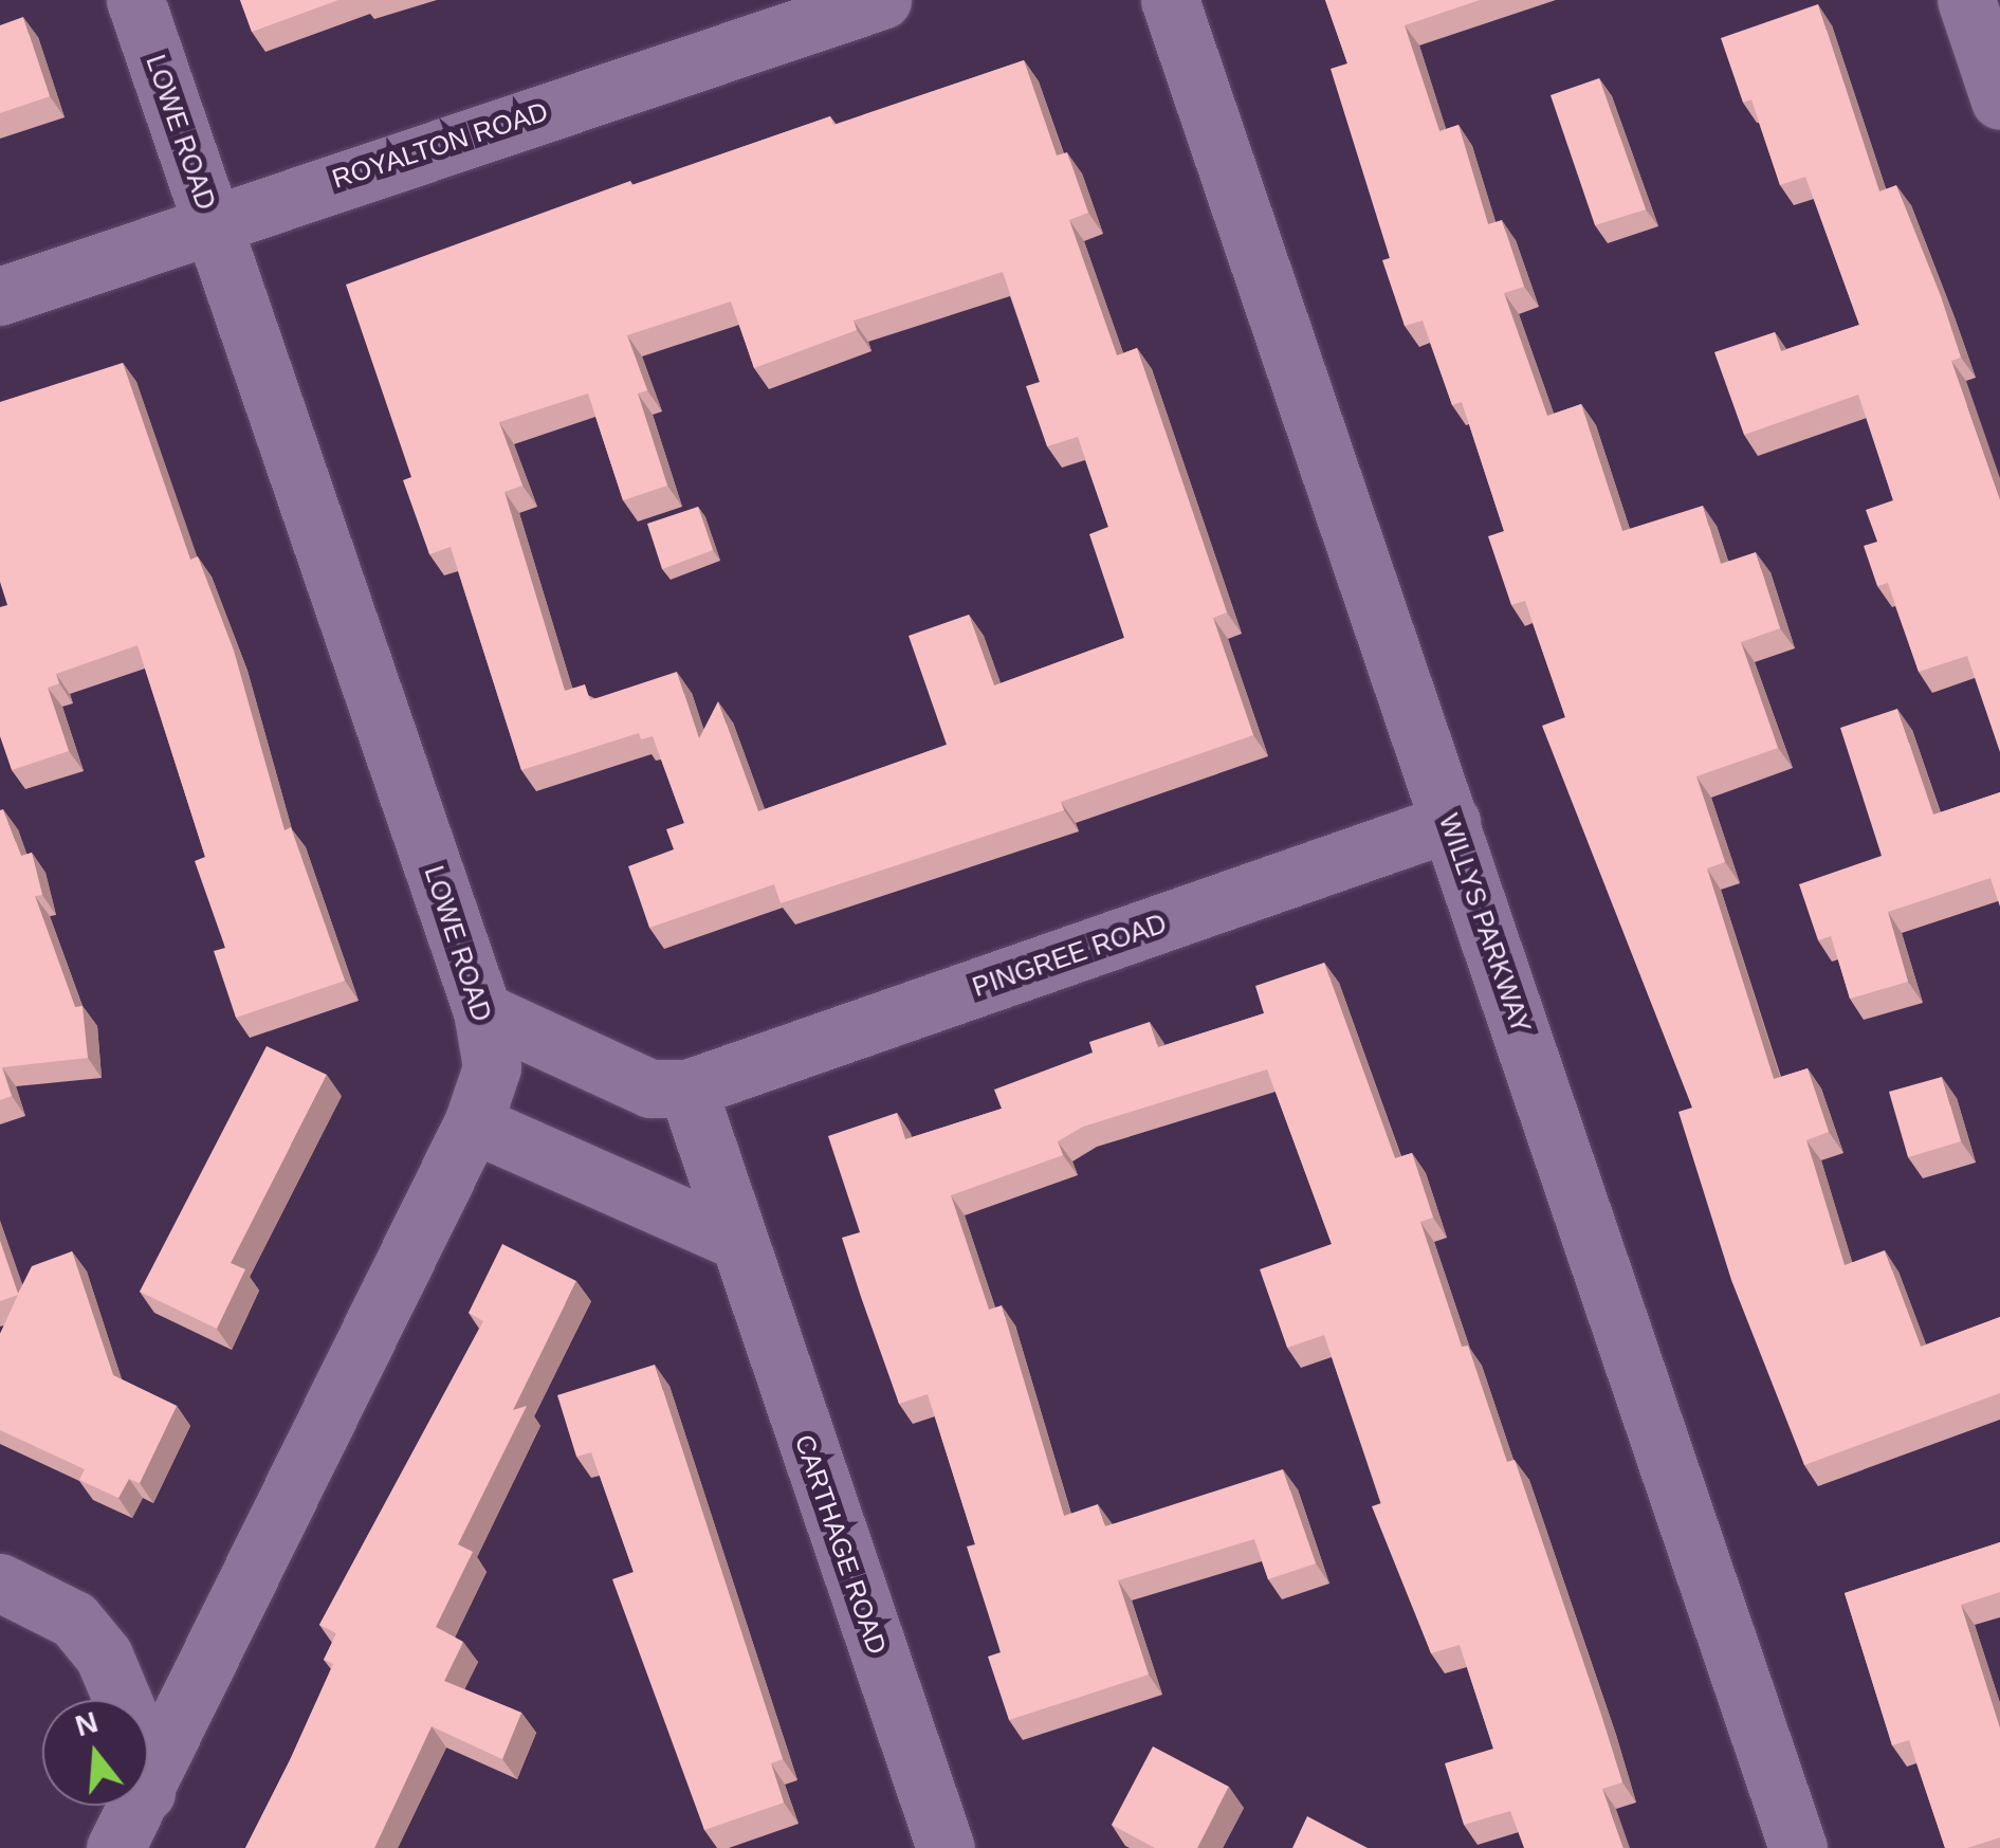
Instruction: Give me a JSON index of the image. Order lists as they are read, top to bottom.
{
  "streets": {
    "street": [
      "LOWE ROAD",
      "ROYALTON ROAD",
      "WILLYS PARKWAY",
      "PINGREE ROAD",
      "CARTHAGE ROAD"
    ]
  },
  "crossings": [
    ["LOWE ROAD", "ROYALTON ROAD"],
    ["LOWE ROAD", "PINGREE ROAD"],
    ["WILLYS PARKWAY", "PINGREE ROAD"]
  ],
  "north": "top"
}
